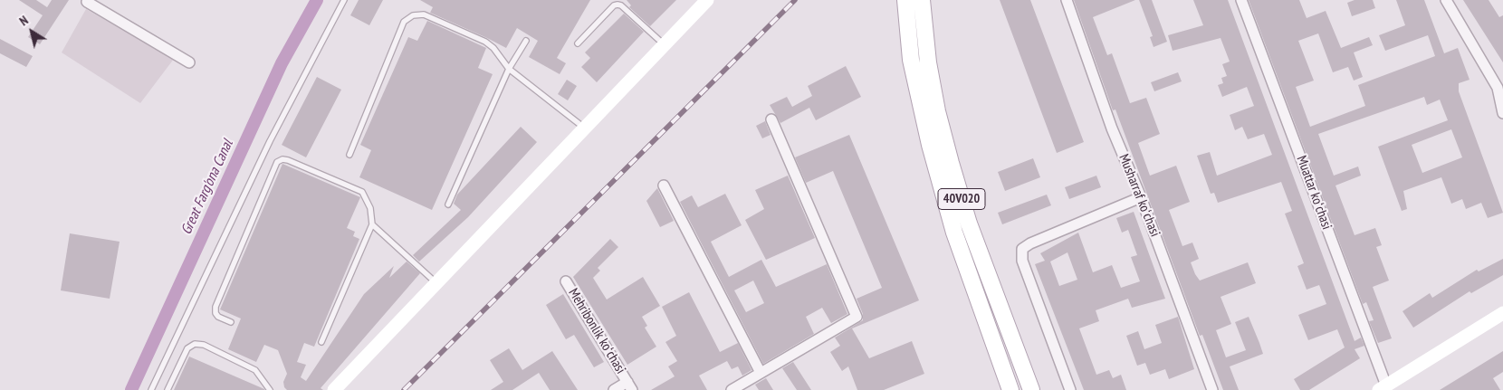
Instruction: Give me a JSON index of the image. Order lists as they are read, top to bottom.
{
  "streets": {
    "main road": ["40V020"],
    "street": ["Muattar koʻchasi", "Musharraf koʻchasi", "Mehribonlik koʻchasi"]
  },
  "water": ["Great Farg'ona Canal"],
  "north": "top left"
}
